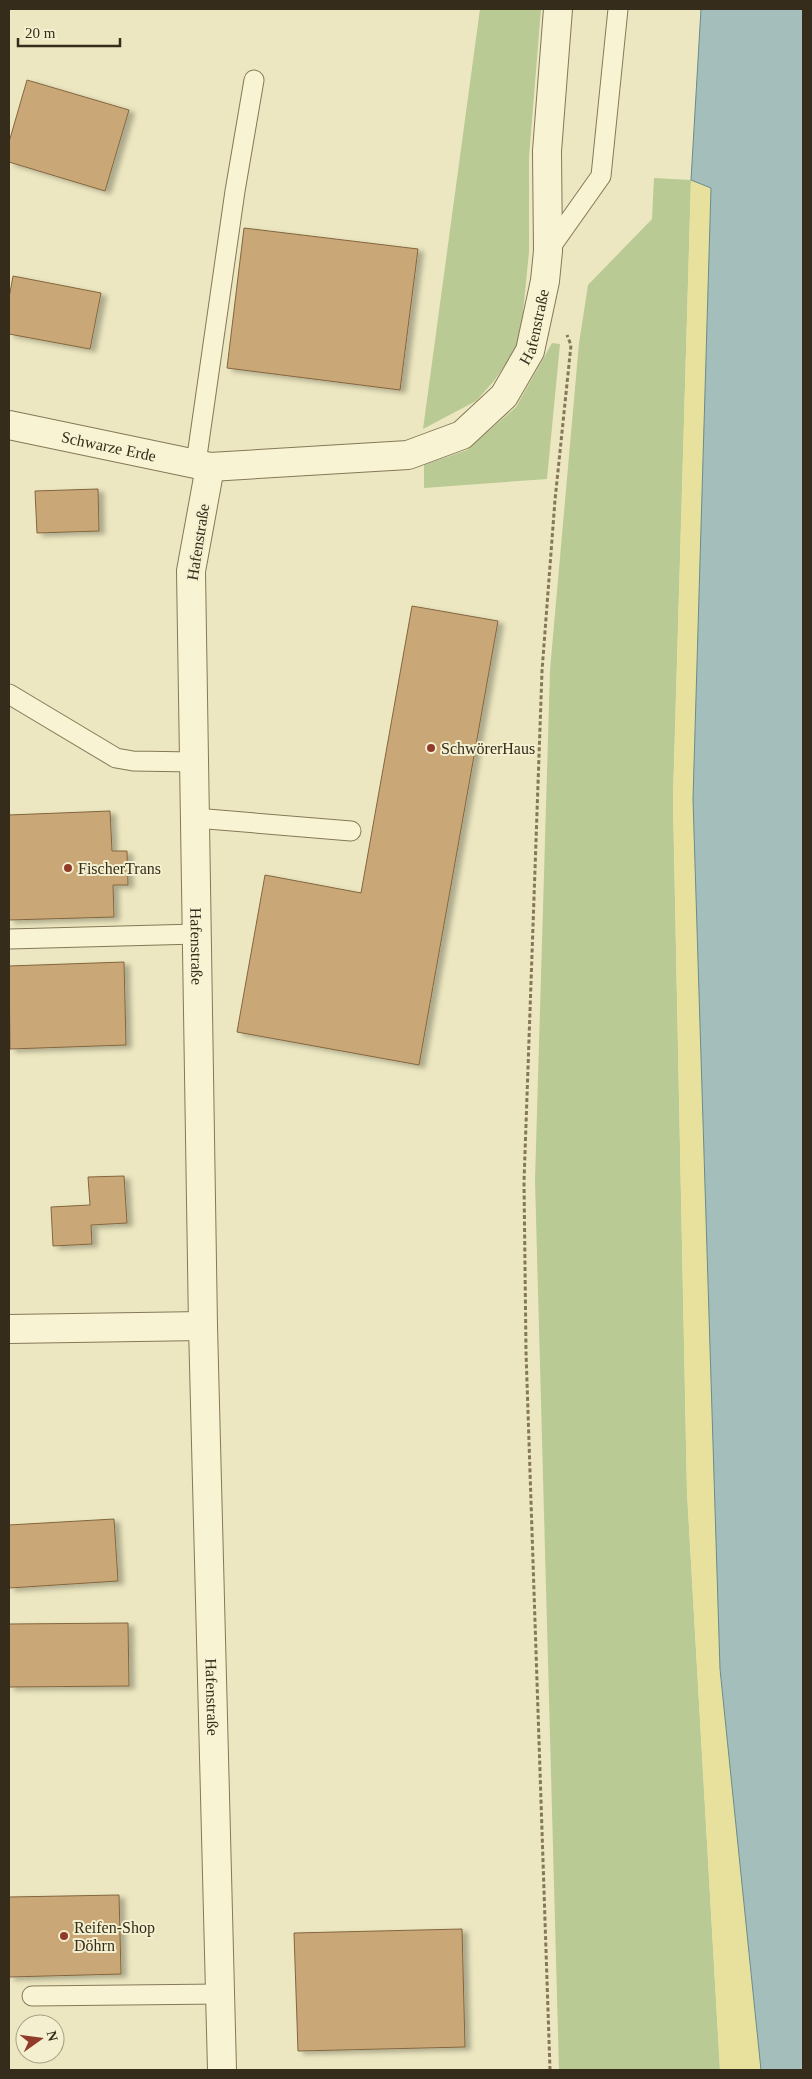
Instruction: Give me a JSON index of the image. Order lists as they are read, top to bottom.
{
  "streets": {
    "street": ["Hafenstraße", "Schwarze Erde"]
  },
  "crossings": [
    ["Hafenstraße", "Schwarze Erde"]
  ],
  "places": ["SchwörerHaus", "FischerTrans", "Reifen-Shop Döhrn"],
  "scale_bar": "20 m",
  "north": "right"
}
